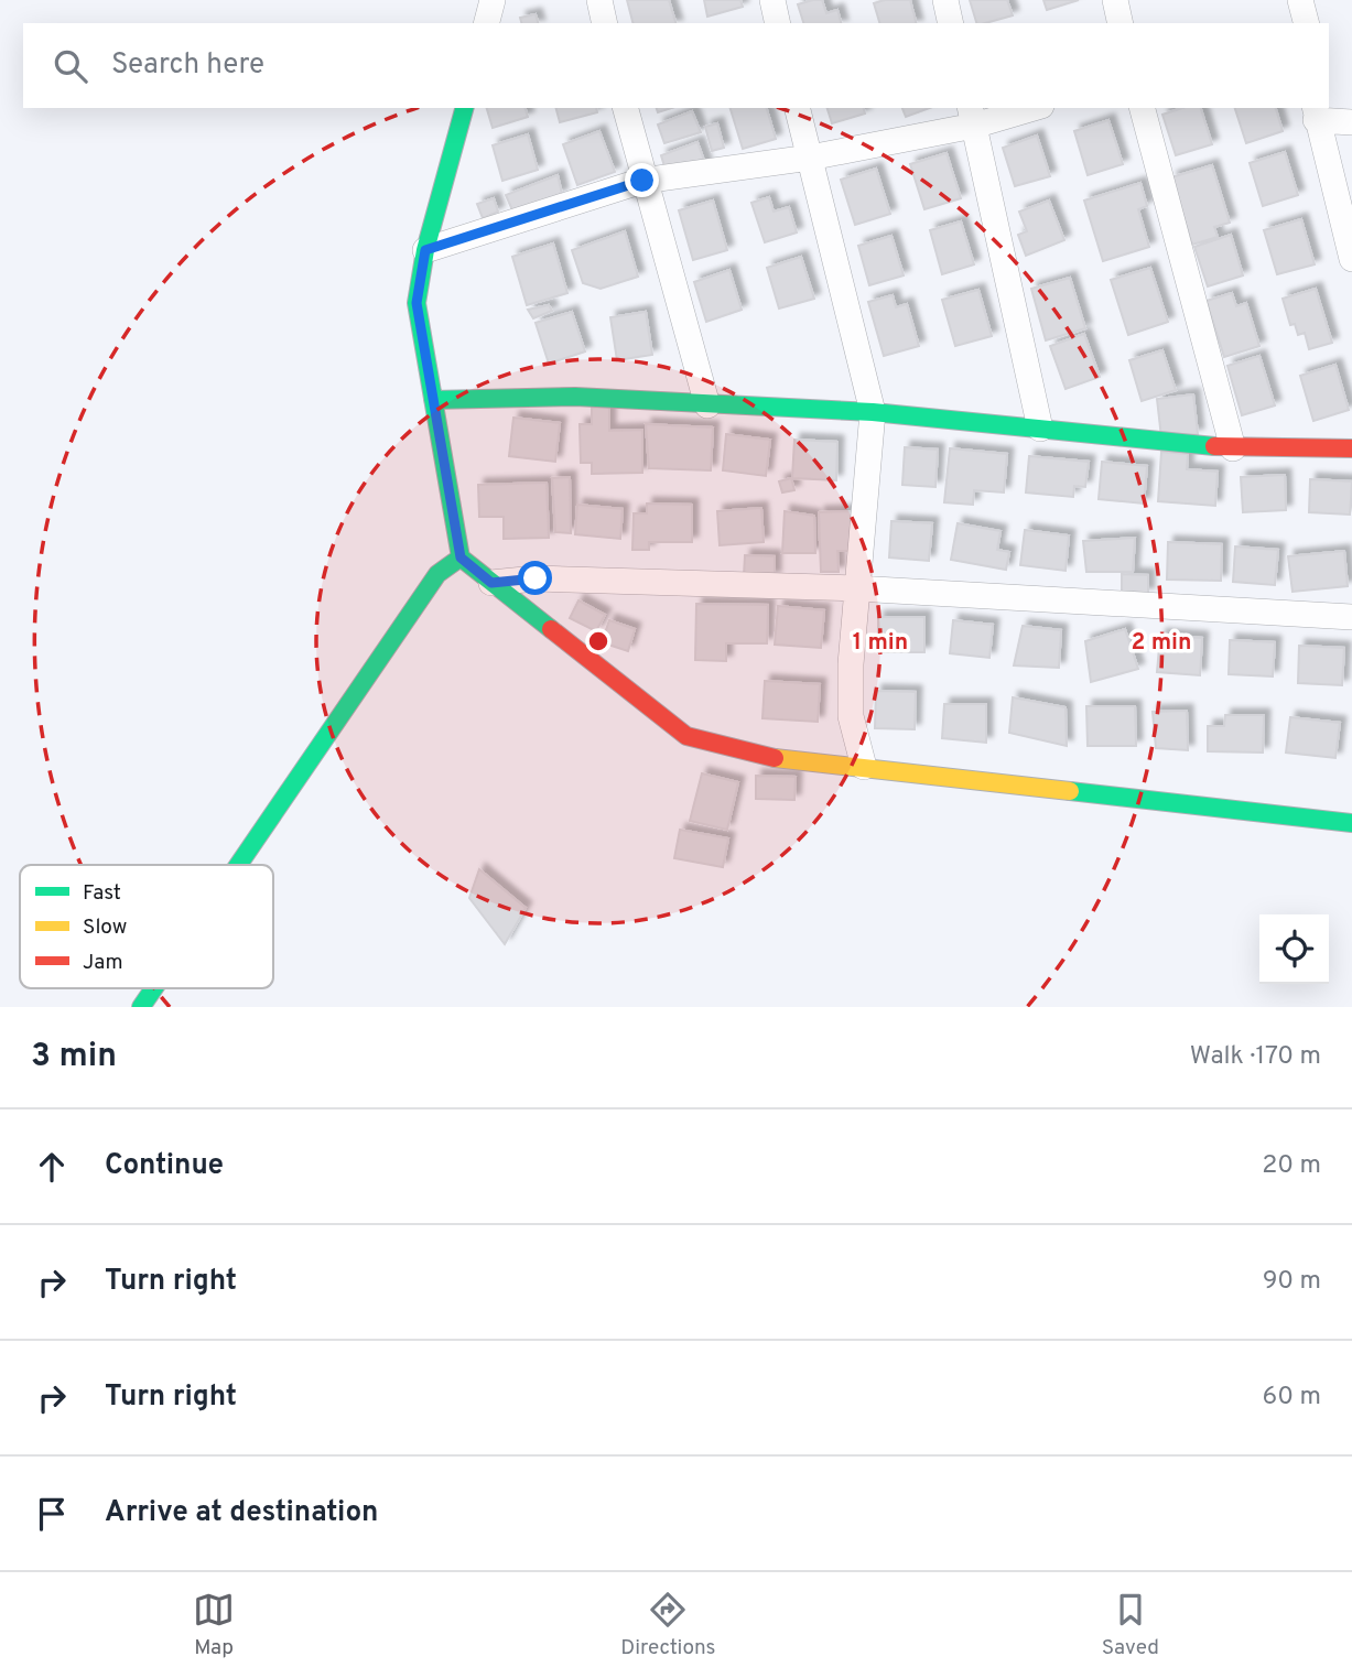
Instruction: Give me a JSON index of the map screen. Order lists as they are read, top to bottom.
{
  "legend": ["Fast", "Slow", "Jam"],
  "page": {
    "search": "Search here",
    "heading": ["3 min", "Walk · 170 m"],
    "list": [
      ["Continue", "20 m"],
      ["Turn right", "90 m"],
      ["Turn right", "60 m"],
      "Arrive at destination"
    ],
    "nav": ["Map", "Directions", "Saved"]
  },
  "rings": ["1 min", "2 min"]
}
